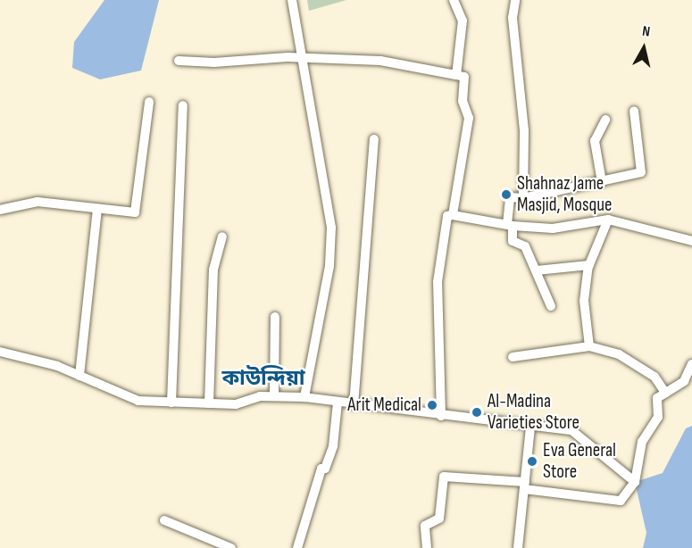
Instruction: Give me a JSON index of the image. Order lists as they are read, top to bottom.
{
  "districts": ["কাউন্দিয়া"],
  "places": [
    "Shahnaz Jame Masjid, Mosque",
    "Arit Medical",
    "Al-Madina Varieties Store",
    "Eva General Store"
  ],
  "north": "top"
}
